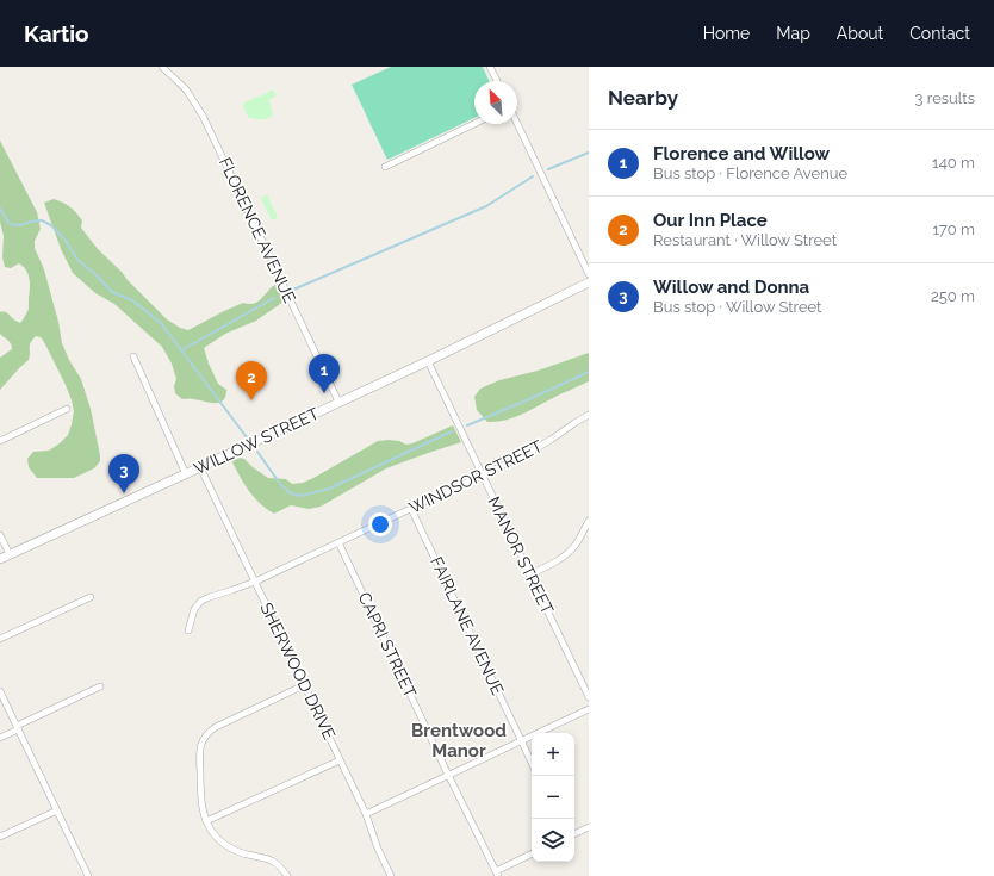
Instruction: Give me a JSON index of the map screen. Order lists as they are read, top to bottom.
{
  "streets": {
    "street": [
      "FLORENCE AVENUE",
      "WILLOW STREET",
      "WINDSOR STREET",
      "MANOR STREET",
      "FAIRLANE AVENUE",
      "CAPRI STREET",
      "SHERWOOD DRIVE"
    ]
  },
  "crossings": [
    ["FLORENCE AVENUE", "WILLOW STREET"],
    ["WILLOW STREET", "MANOR STREET"],
    ["WILLOW STREET", "SHERWOOD DRIVE"],
    ["WINDSOR STREET", "MANOR STREET"],
    ["WINDSOR STREET", "FAIRLANE AVENUE"],
    ["WINDSOR STREET", "CAPRI STREET"],
    ["WINDSOR STREET", "SHERWOOD DRIVE"]
  ],
  "districts": ["Brentwood Manor"],
  "north": "top left",
  "page": {
    "header": "Kartio",
    "nav": [
      "Home",
      "Map",
      "About",
      "Contact"
    ],
    "heading": ["Nearby", "3 results"],
    "list": [
      {
        "mark": "1",
        "name": "Florence and Willow",
        "note": "Bus stop · Florence Avenue",
        "value": "140 m"
      },
      {
        "mark": "2",
        "name": "Our Inn Place",
        "note": "Restaurant · Willow Street",
        "value": "170 m"
      },
      {
        "mark": "3",
        "name": "Willow and Donna",
        "note": "Bus stop · Willow Street",
        "value": "250 m"
      }
    ],
    "pins": ["1", "2", "3"],
    "map_buttons": ["+", "−"]
  }
}
